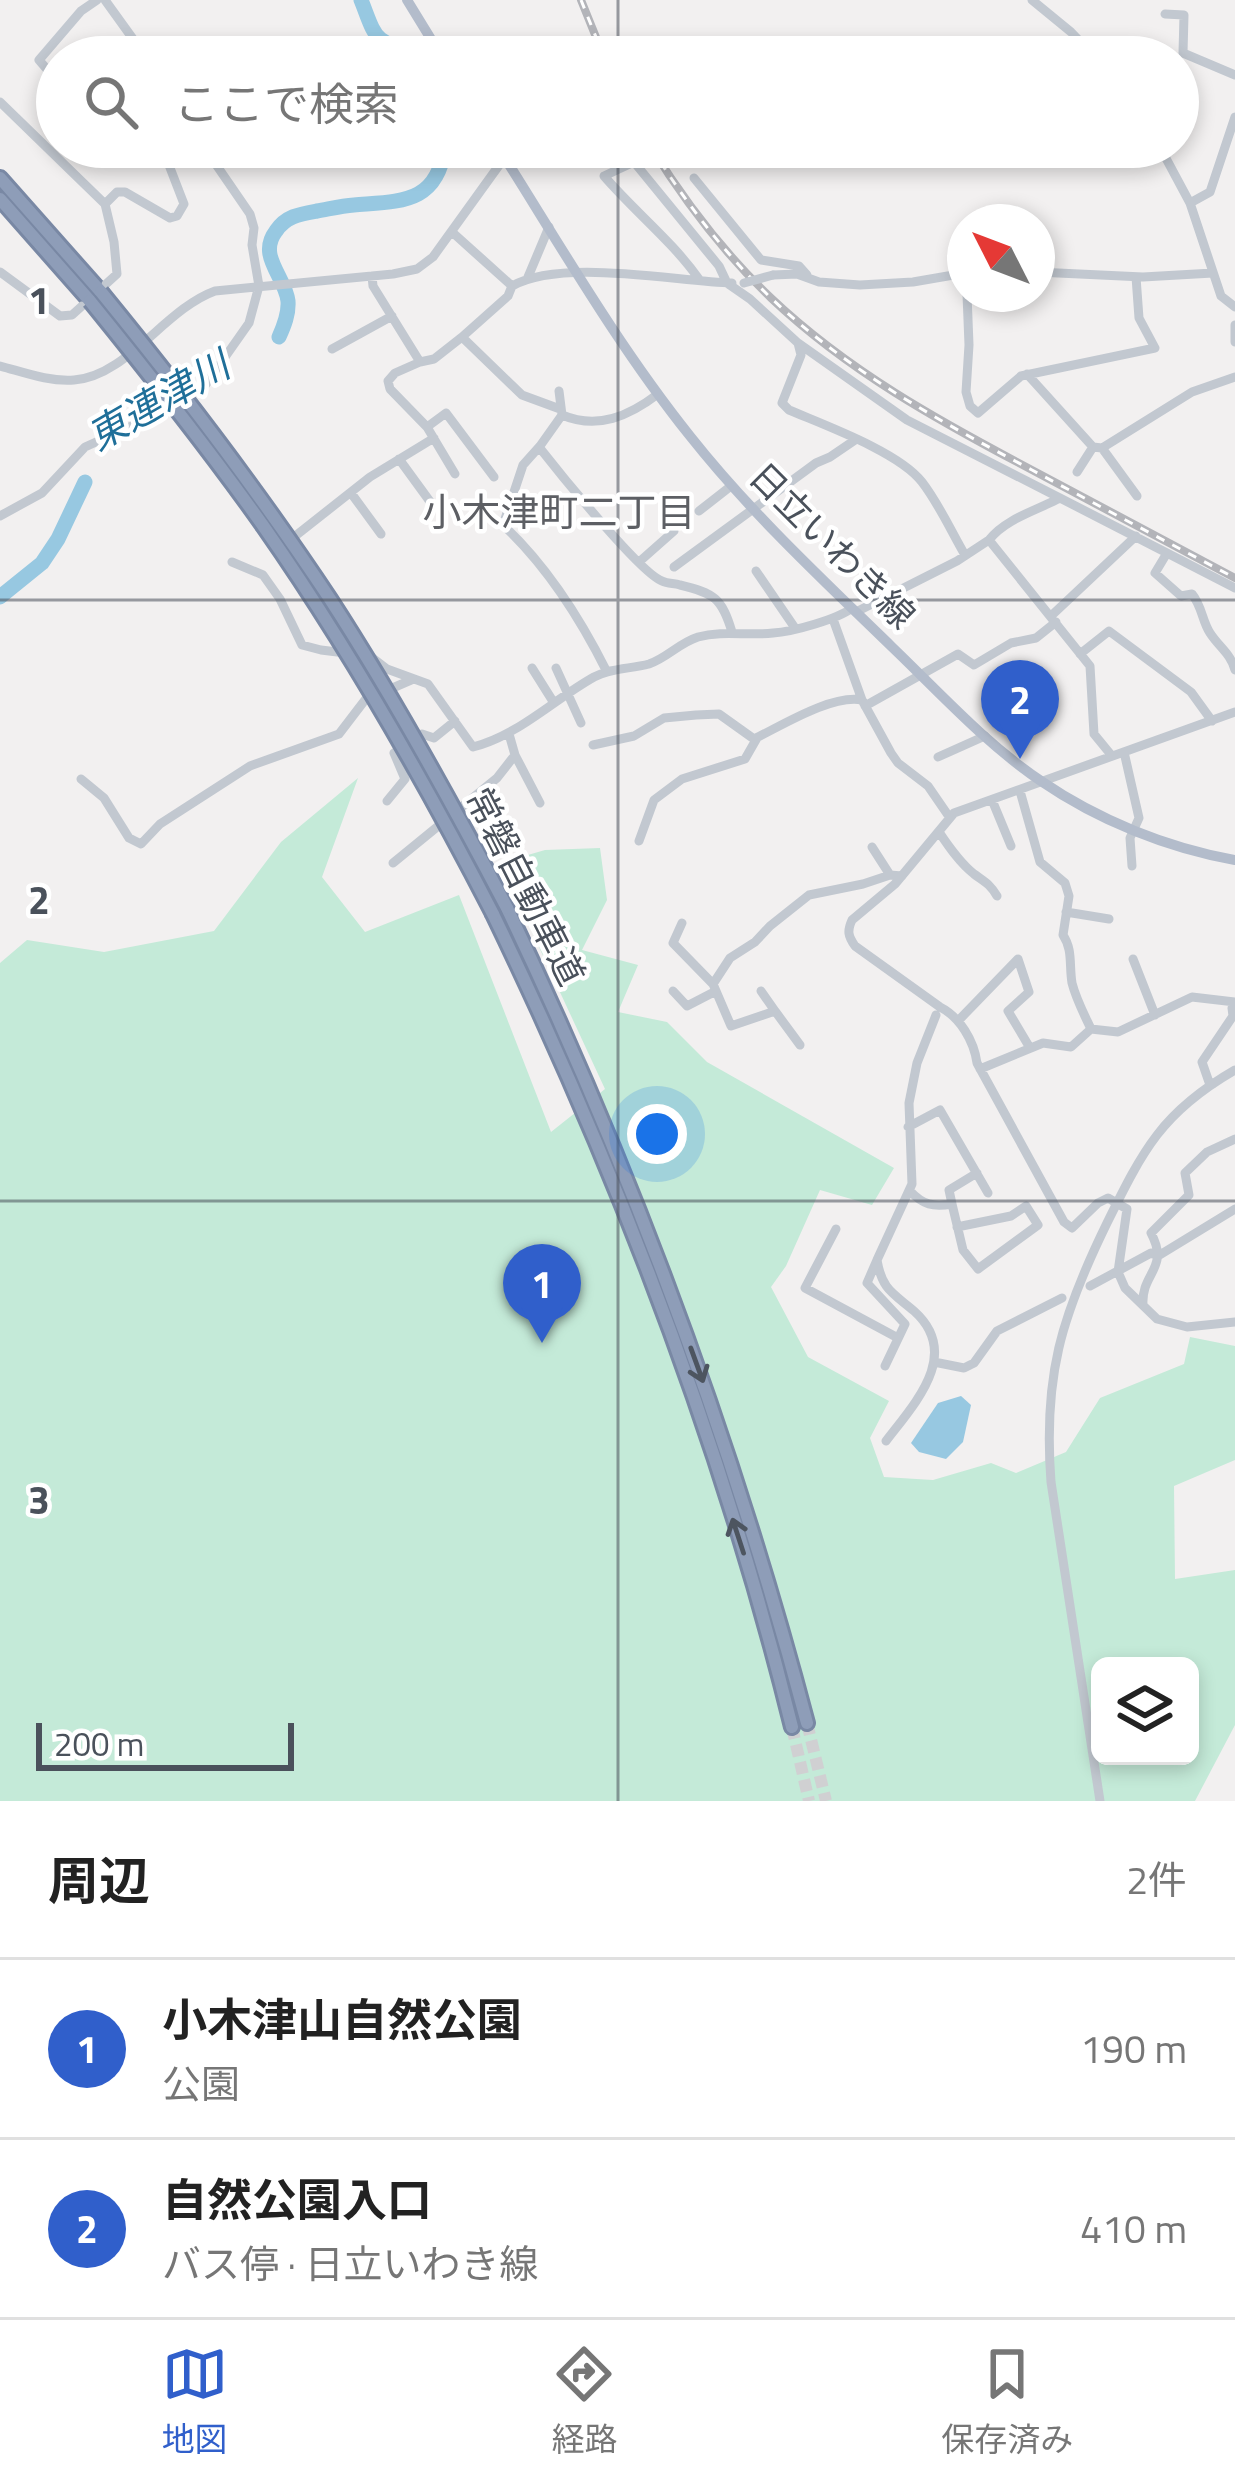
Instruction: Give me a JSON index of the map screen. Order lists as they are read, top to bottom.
{
  "streets": {
    "highway": ["常磐自動車道"],
    "main road": ["日立いわき線"]
  },
  "districts": ["小木津町二丁目"],
  "water": ["東連津川"],
  "scale_bar": "200 m",
  "north": "top left",
  "page": {
    "search": "ここで検索",
    "pins": ["2", "1"],
    "scale": "200 m",
    "heading": ["周辺", "2件"],
    "list": [
      {
        "mark": "1",
        "name": "小木津山自然公園",
        "note": "公園",
        "value": "190 m"
      },
      {
        "mark": "2",
        "name": "自然公園入口",
        "note": "バス停 · 日立いわき線",
        "value": "410 m"
      }
    ],
    "nav": ["地図", "経路", "保存済み"]
  },
  "grid": {
    "rows": ["1", "2", "3"]
  }
}
